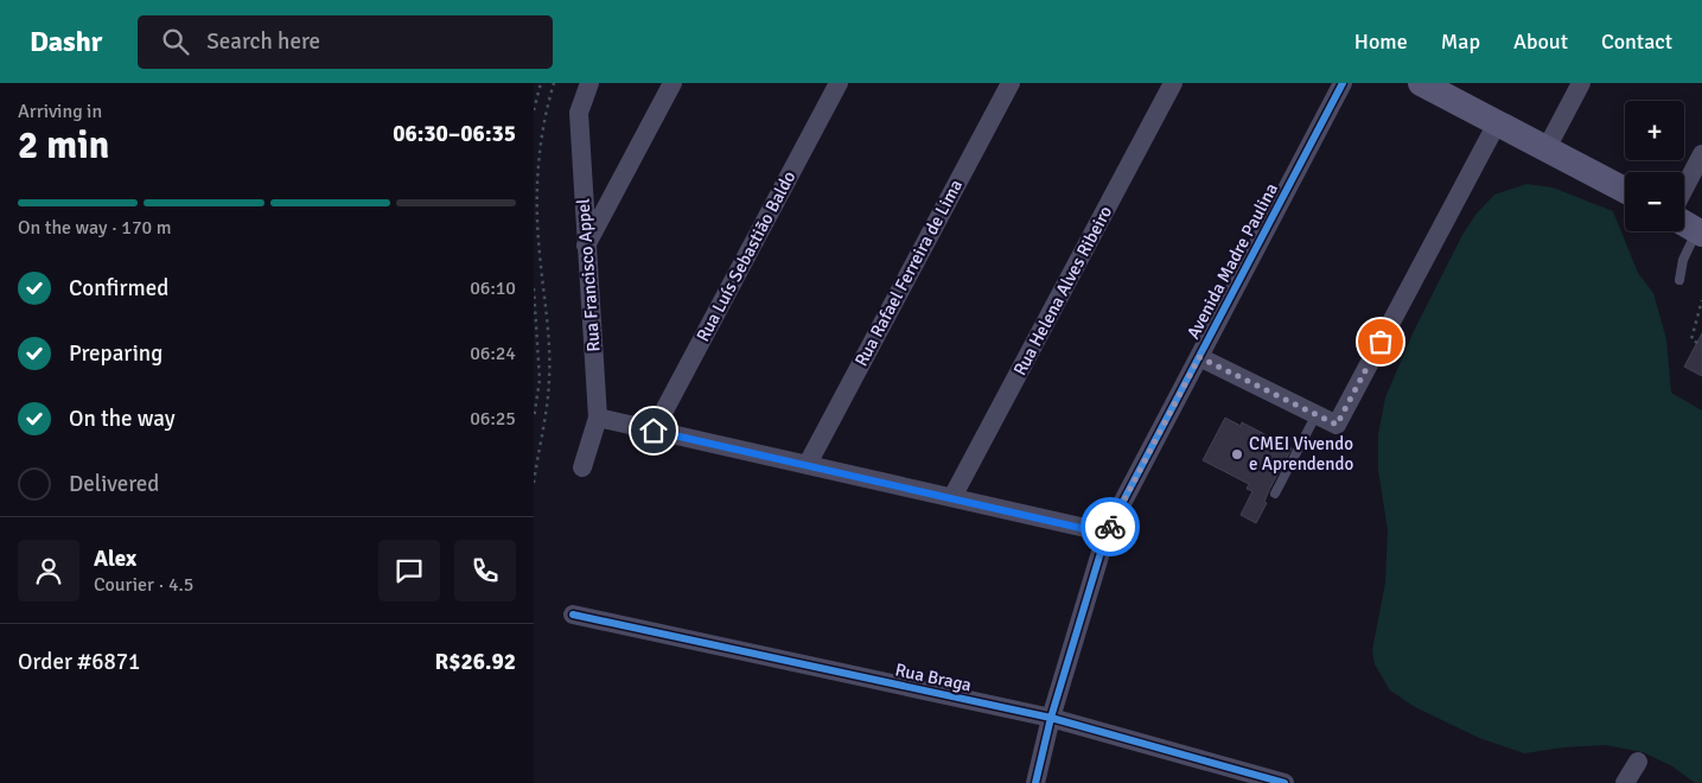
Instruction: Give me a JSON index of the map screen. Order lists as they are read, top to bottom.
{
  "streets": {
    "street": [
      "Rua Luís Sebastião Baldo",
      "Avenida Madre Paulina",
      "Rua Rafael Ferreira de Lima",
      "Rua Francisco Appel",
      "Rua Helena Alves Ribeiro",
      "Rua Braga"
    ]
  },
  "crossings": [
    ["Avenida Madre Paulina", "Rua Braga"]
  ],
  "places": ["CMEI Vivendo e Aprendendo"],
  "page": {
    "header": "Dashr",
    "search": "Search here",
    "nav": [
      "Home",
      "Map",
      "About",
      "Contact"
    ],
    "heading": ["2 min", "Arriving in", "06:30–06:35"],
    "panel": [
      "Alex",
      "Courier · 4.5",
      "Order #6871",
      "R$26.92"
    ],
    "map_buttons": ["+", "−"],
    "bar": "On the way · 170 m",
    "list": [
      ["Confirmed", "06:10"],
      ["Preparing", "06:24"],
      ["On the way", "06:25"],
      "Delivered"
    ]
  }
}
